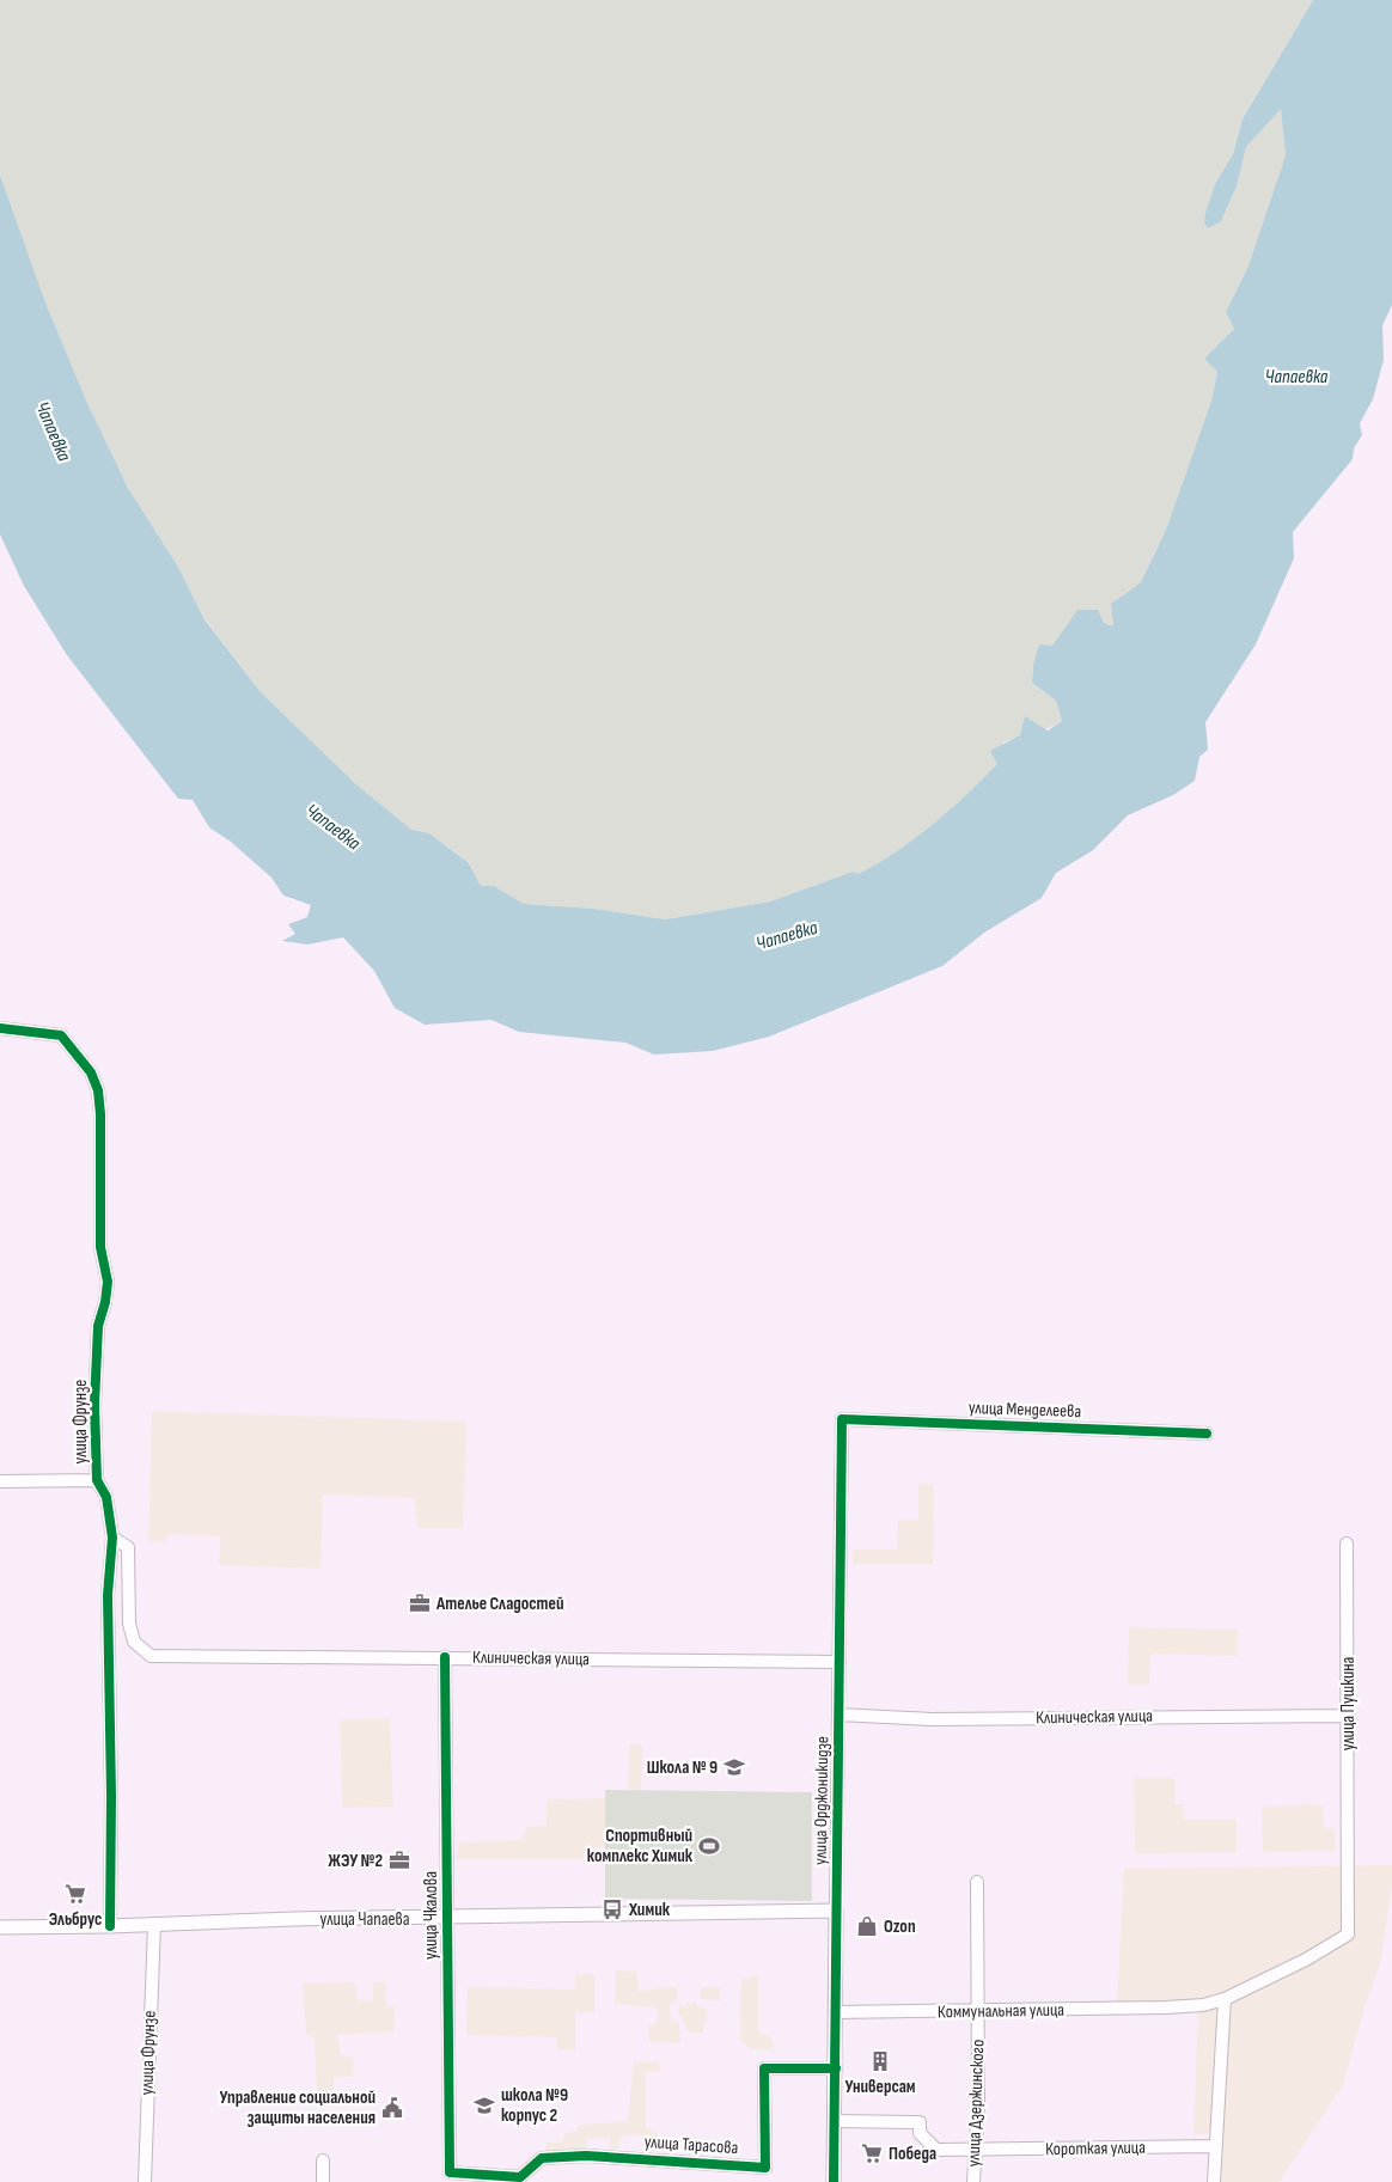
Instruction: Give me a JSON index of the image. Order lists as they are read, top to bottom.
{
  "streets": {
    "street": [
      "улица Менделеева",
      "улица Фрунзе",
      "Клиническая улица",
      "улица Пушкина",
      "улица Орджоникидзе",
      "улица Чкалова",
      "улица Чапаева",
      "Коммунальная улица",
      "улица Дзержинского",
      "улица Тарасова",
      "Короткая улица"
    ]
  },
  "crossings": [
    ["улица Менделеева", "улица Орджоникидзе"],
    ["улица Фрунзе", "Клиническая улица"],
    ["улица Фрунзе", "улица Чапаева"],
    ["Клиническая улица", "улица Пушкина"],
    ["Клиническая улица", "улица Орджоникидзе"],
    ["Клиническая улица", "улица Чкалова"],
    ["улица Пушкина", "Коммунальная улица"],
    ["улица Орджоникидзе", "улица Чапаева"],
    ["улица Орджоникидзе", "Коммунальная улица"],
    ["улица Орджоникидзе", "улица Тарасова"],
    ["улица Орджоникидзе", "Короткая улица"],
    ["улица Чкалова", "улица Чапаева"],
    ["улица Чкалова", "улица Тарасова"],
    ["Коммунальная улица", "улица Дзержинского"],
    ["улица Дзержинского", "Короткая улица"]
  ],
  "water": ["Чапаевка"],
  "places": {
    "office": ["Ателье Сладостей", "ЖЭУ №2"],
    "school or university": ["Школа № 9", "школа №9 корпус 2"],
    "sports": ["Спортивный комплекс Химик"],
    "supermarket": ["Эльбрус", "Победа"],
    "bus stop": ["Химик"],
    "shop": ["Ozon"],
    "building": ["Универсам"],
    "public building": ["Управление социальной защиты населения"]
  }
}
